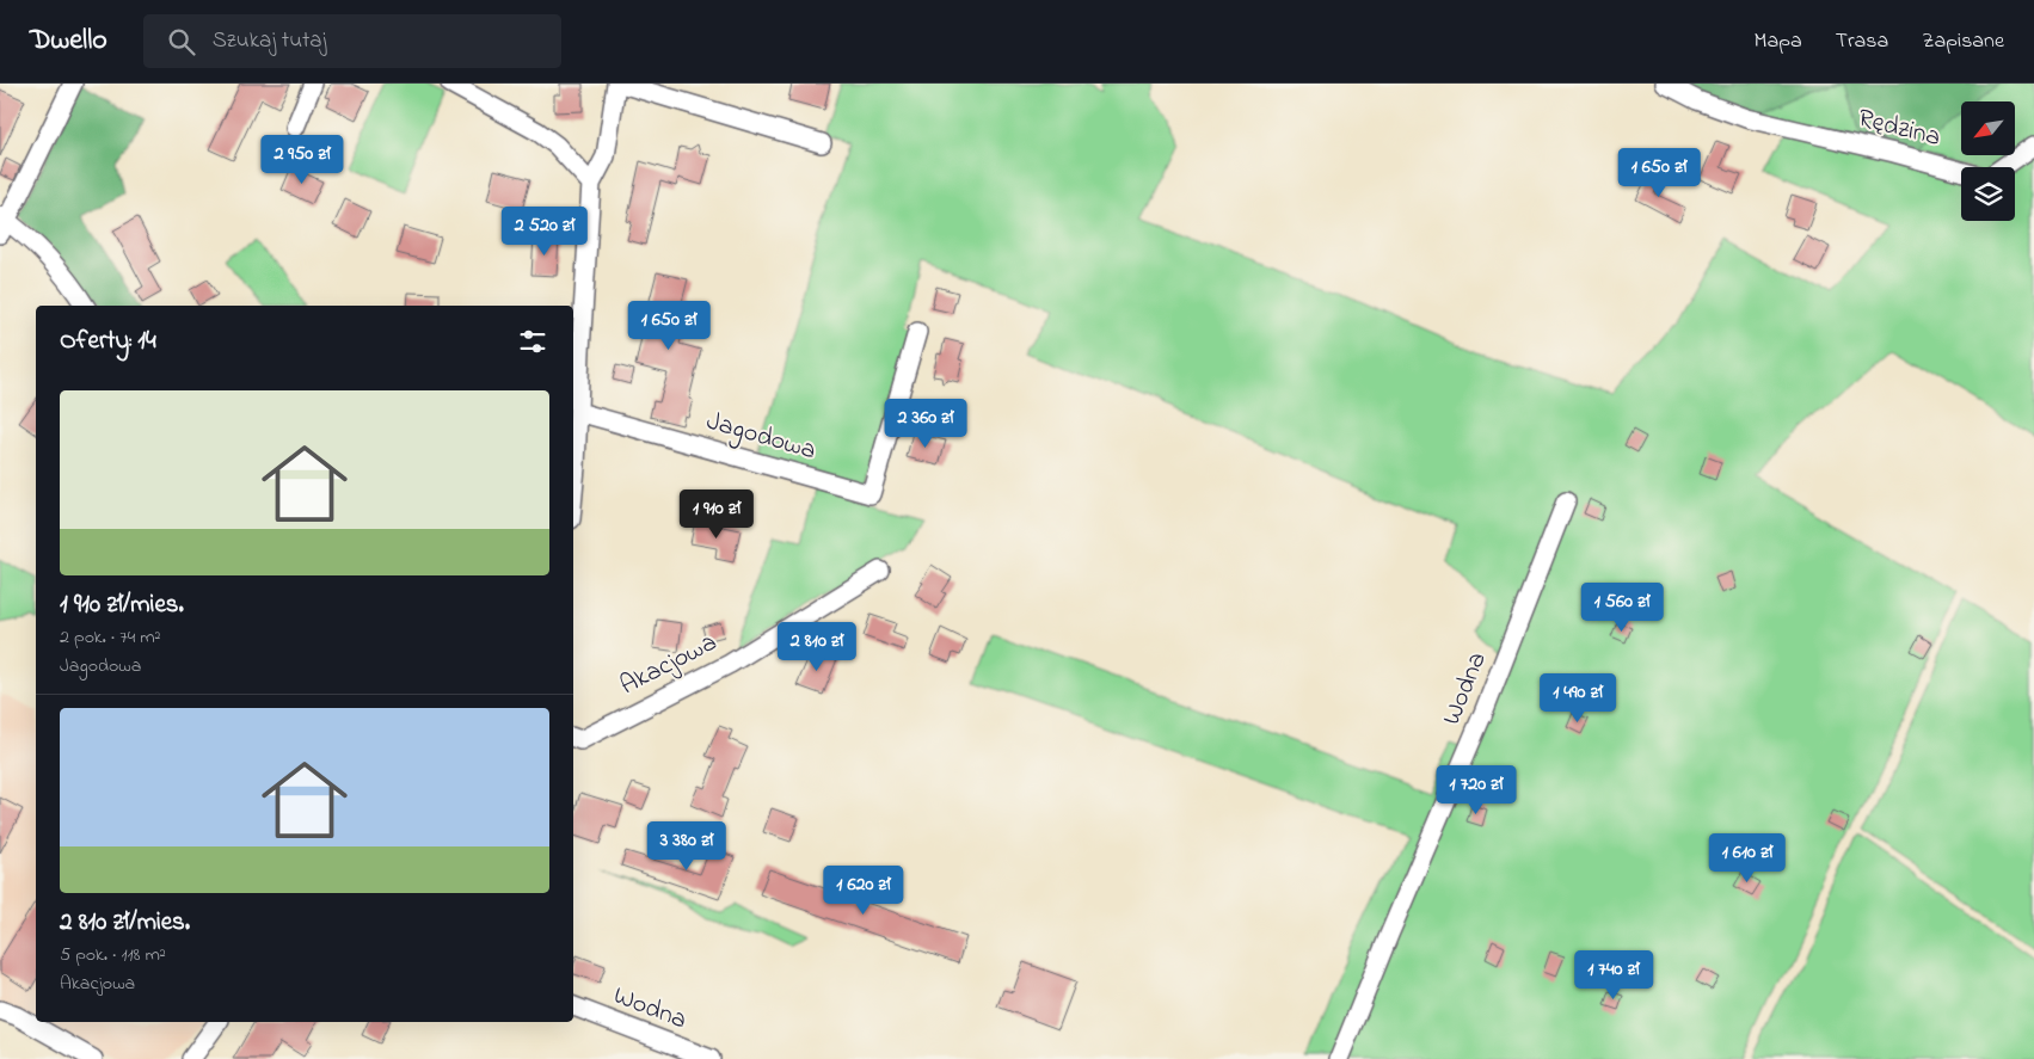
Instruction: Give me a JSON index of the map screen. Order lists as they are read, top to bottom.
{
  "streets": {
    "street": [
      "Rędzina",
      "Jagodowa",
      "Akacjowa",
      "Wodna"
    ]
  },
  "north": "bottom left",
  "page": {
    "header": "Dwello",
    "search": "Szukaj tutaj",
    "nav": ["Mapa", "Trasa", "Zapisane"],
    "price": [
      "2 950 zł",
      "1 650 zł",
      "2 520 zł",
      "1 650 zł",
      "2 360 zł",
      "1 910 zł",
      "1 560 zł",
      "2 810 zł",
      "1 490 zł",
      "1 720 zł",
      "3 380 zł",
      "1 610 zł",
      "1 620 zł",
      "1 740 zł"
    ],
    "heading": "Oferty: 14",
    "list": [
      {
        "name": "1 910 zł/mies.",
        "note": "2 pok. · 74 m² · Jagodowa"
      },
      {
        "name": "2 810 zł/mies.",
        "note": "5 pok. · 118 m² · Akacjowa"
      }
    ]
  }
}
